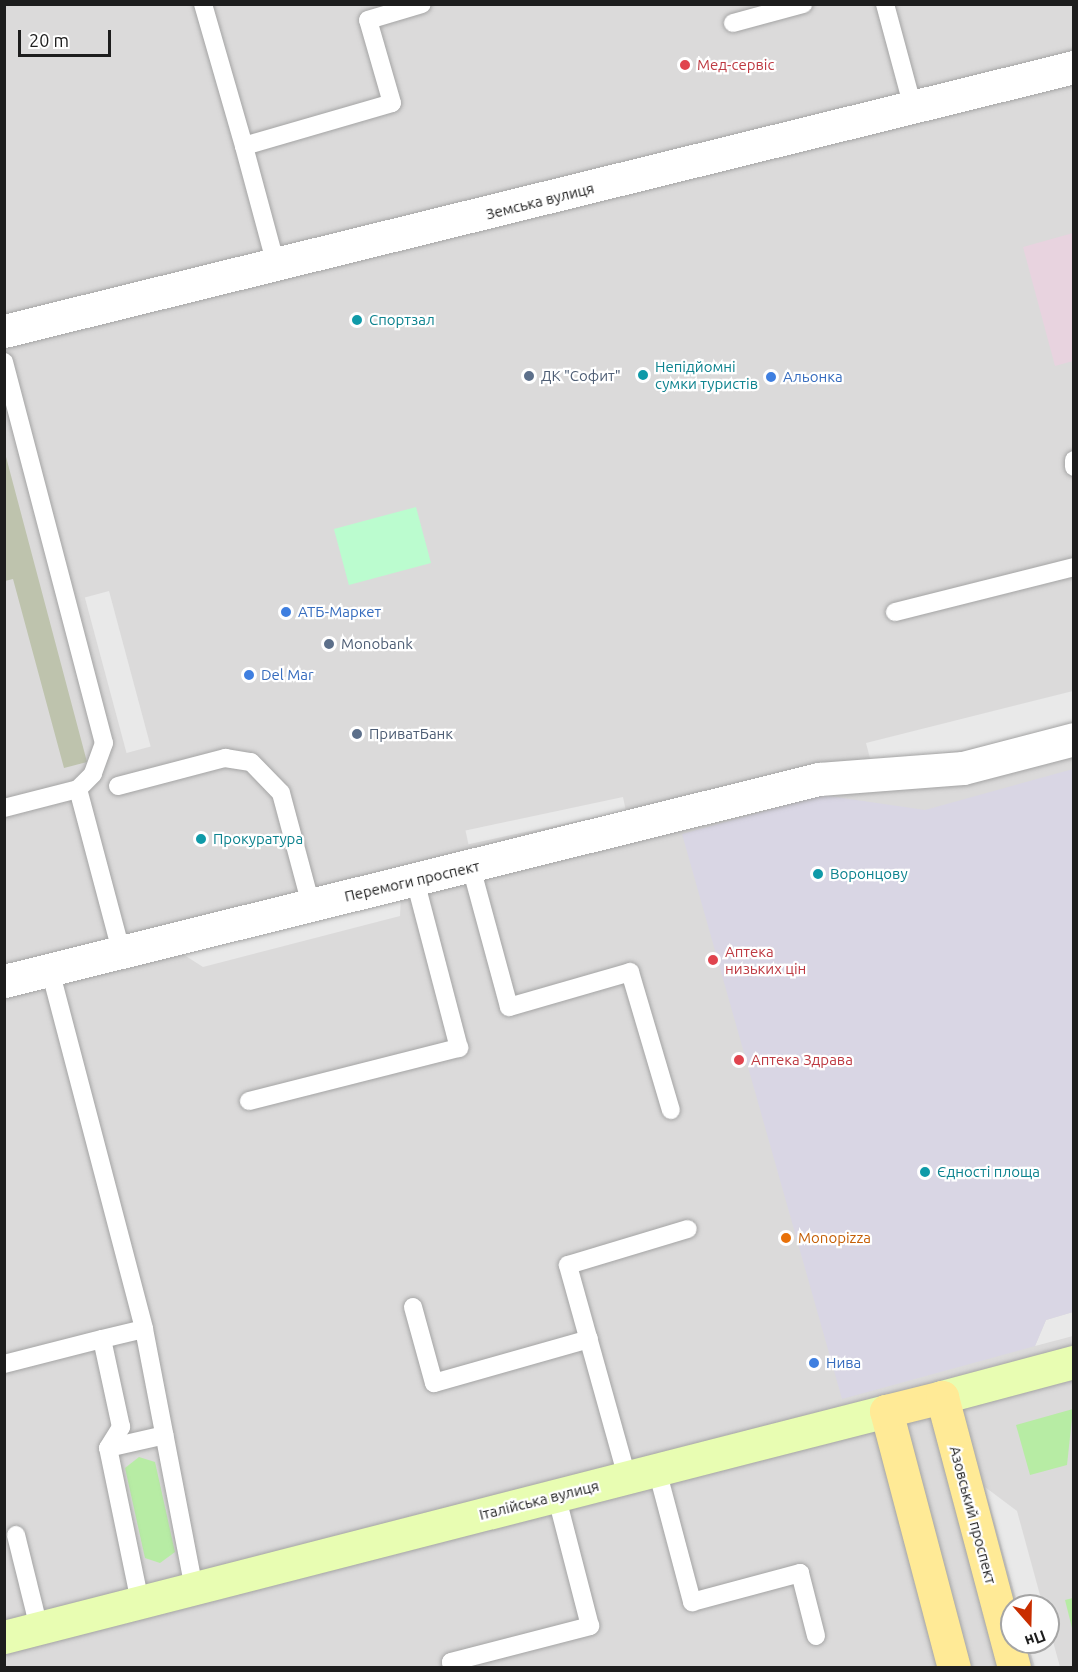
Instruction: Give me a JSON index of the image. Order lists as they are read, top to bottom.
{
  "streets": {
    "main road": ["Італійська вулиця", "Азовський проспект"],
    "street": ["Земська вулиця", "Перемоги проспект"]
  },
  "crossings": [
    ["Італійська вулиця", "Азовський проспект"]
  ],
  "places": [
    "Мед-сервіс",
    "Спортзал",
    "Непідйомні сумки туристів",
    "ДК \"Софит\"",
    "Альонка",
    "АТБ-Маркет",
    "Monobank",
    "Del Mar",
    "ПриватБанк",
    "Прокуратура",
    "Воронцову",
    "Аптека низьких цін",
    "Аптека Здрава",
    "Єдності площа",
    "Monopizza",
    "Нива"
  ],
  "scale_bar": "20 m",
  "north": "bottom"
}
